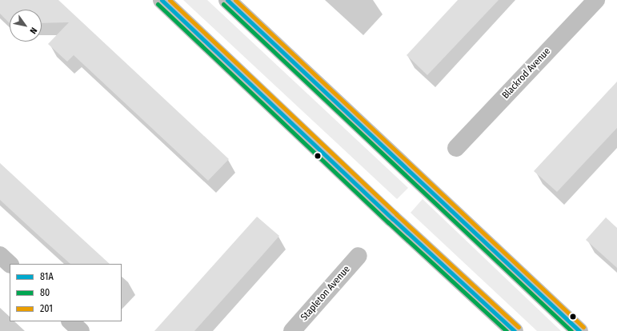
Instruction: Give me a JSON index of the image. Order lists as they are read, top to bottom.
{
  "streets": {
    "street": ["Blackrod Avenue", "Stapleton Avenue"]
  },
  "lines": ["transit line 81A", "transit line 201", "transit line 80"],
  "legend": ["81A", "80", "201"],
  "north": "bottom right"
}
